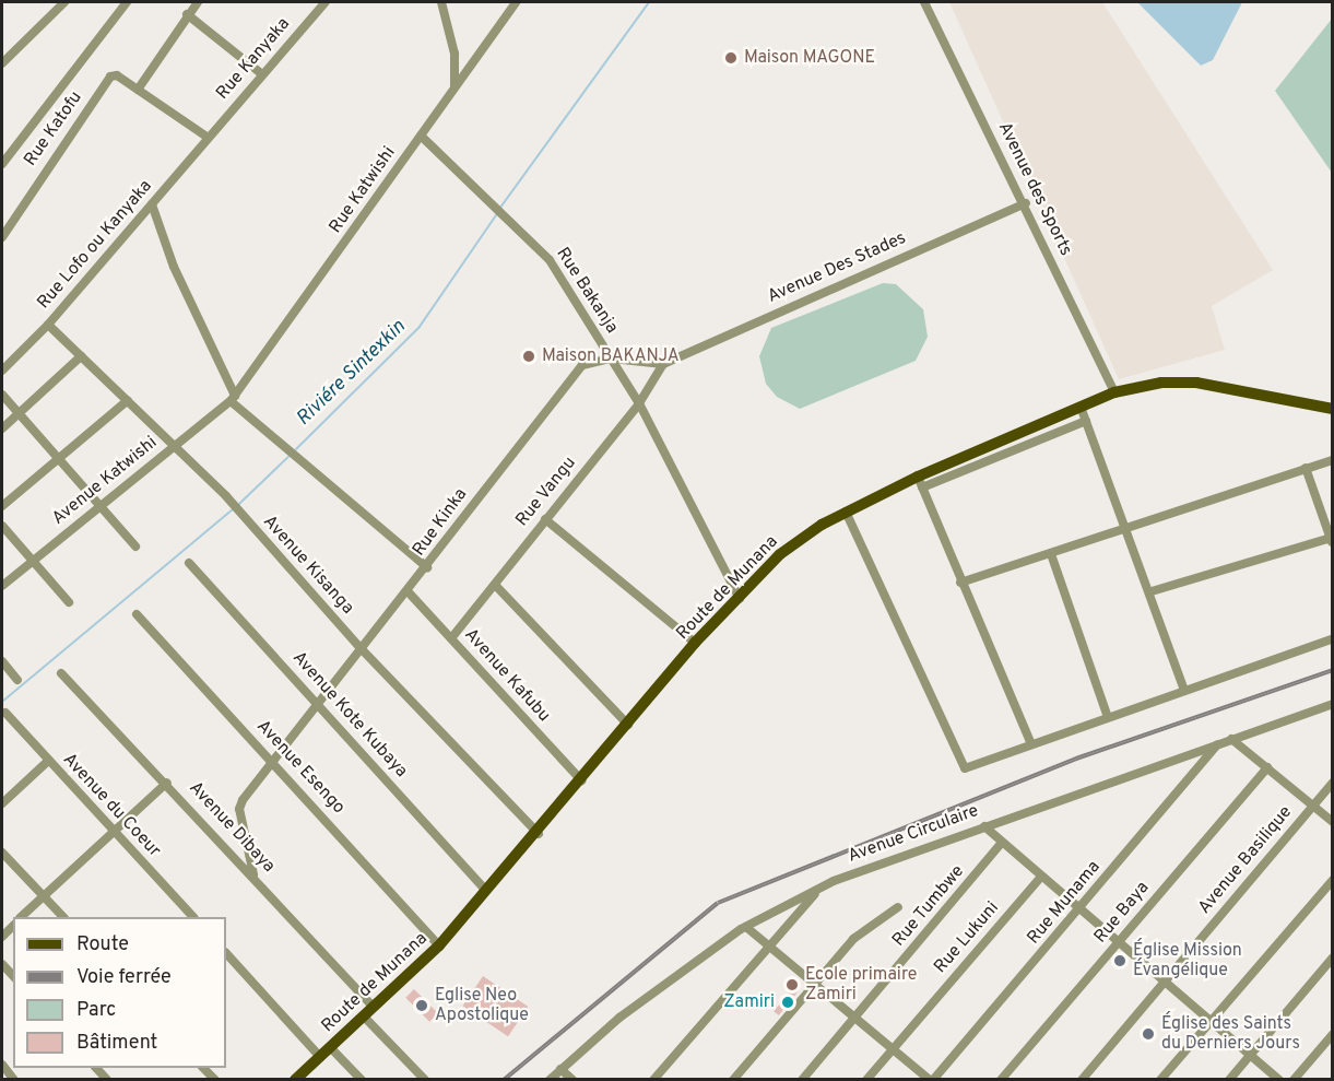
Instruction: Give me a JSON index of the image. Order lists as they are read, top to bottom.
{
  "streets": {
    "main road": ["Route de Munana"],
    "street": [
      "Rue Kanyaka",
      "Rue Katofu",
      "Avenue des Sports",
      "Rue Katwishi",
      "Rue Lofo ou Kanyaka",
      "Avenue Des Stades",
      "Rue Bakanja",
      "Avenue Katwishi",
      "Rue Vangu",
      "Rue Kinka",
      "Avenue Kisanga",
      "Avenue Kafubu",
      "Avenue Kote Kubaya",
      "Avenue Esengo",
      "Avenue du Coeur",
      "Avenue Dibaya",
      "Avenue Circulaire",
      "Avenue Basilique",
      "Rue Munama",
      "Rue Tumbwe",
      "Rue Baya",
      "Rue Lukuni"
    ]
  },
  "crossings": [
    ["Rue Kanyaka", "Rue Lofo ou Kanyaka"],
    ["Avenue des Sports", "Avenue Des Stades"],
    ["Avenue des Sports", "Route de Munana"],
    ["Rue Katwishi", "Rue Bakanja"],
    ["Rue Katwishi", "Avenue Katwishi"],
    ["Rue Lofo ou Kanyaka", "Avenue Kisanga"],
    ["Avenue Des Stades", "Rue Vangu"],
    ["Avenue Des Stades", "Rue Kinka"],
    ["Rue Bakanja", "Rue Vangu"],
    ["Rue Bakanja", "Rue Kinka"],
    ["Rue Bakanja", "Route de Munana"],
    ["Avenue Katwishi", "Avenue Kisanga"],
    ["Rue Vangu", "Rue Kinka"],
    ["Rue Vangu", "Avenue Kafubu"],
    ["Rue Kinka", "Avenue Kisanga"],
    ["Rue Kinka", "Avenue Kafubu"],
    ["Rue Kinka", "Avenue Kote Kubaya"],
    ["Rue Kinka", "Avenue Esengo"],
    ["Rue Kinka", "Avenue Dibaya"],
    ["Avenue Kisanga", "Route de Munana"],
    ["Route de Munana", "Avenue Kafubu"],
    ["Route de Munana", "Avenue Kote Kubaya"],
    ["Route de Munana", "Avenue Esengo"],
    ["Route de Munana", "Avenue Dibaya"],
    ["Avenue Circulaire", "Rue Munama"]
  ],
  "water": ["Riviére Sintexkin"],
  "places": [
    "Maison MAGONE",
    "Maison BAKANJA",
    "Église Mission Évangélique",
    "Ecole primaire Zamiri",
    "Zamiri",
    "Eglise Neo Apostolique",
    "Église des Saints du Derniers Jours"
  ],
  "legend": [
    "Route",
    "Voie ferrée",
    "Parc",
    "Bâtiment"
  ]
}
